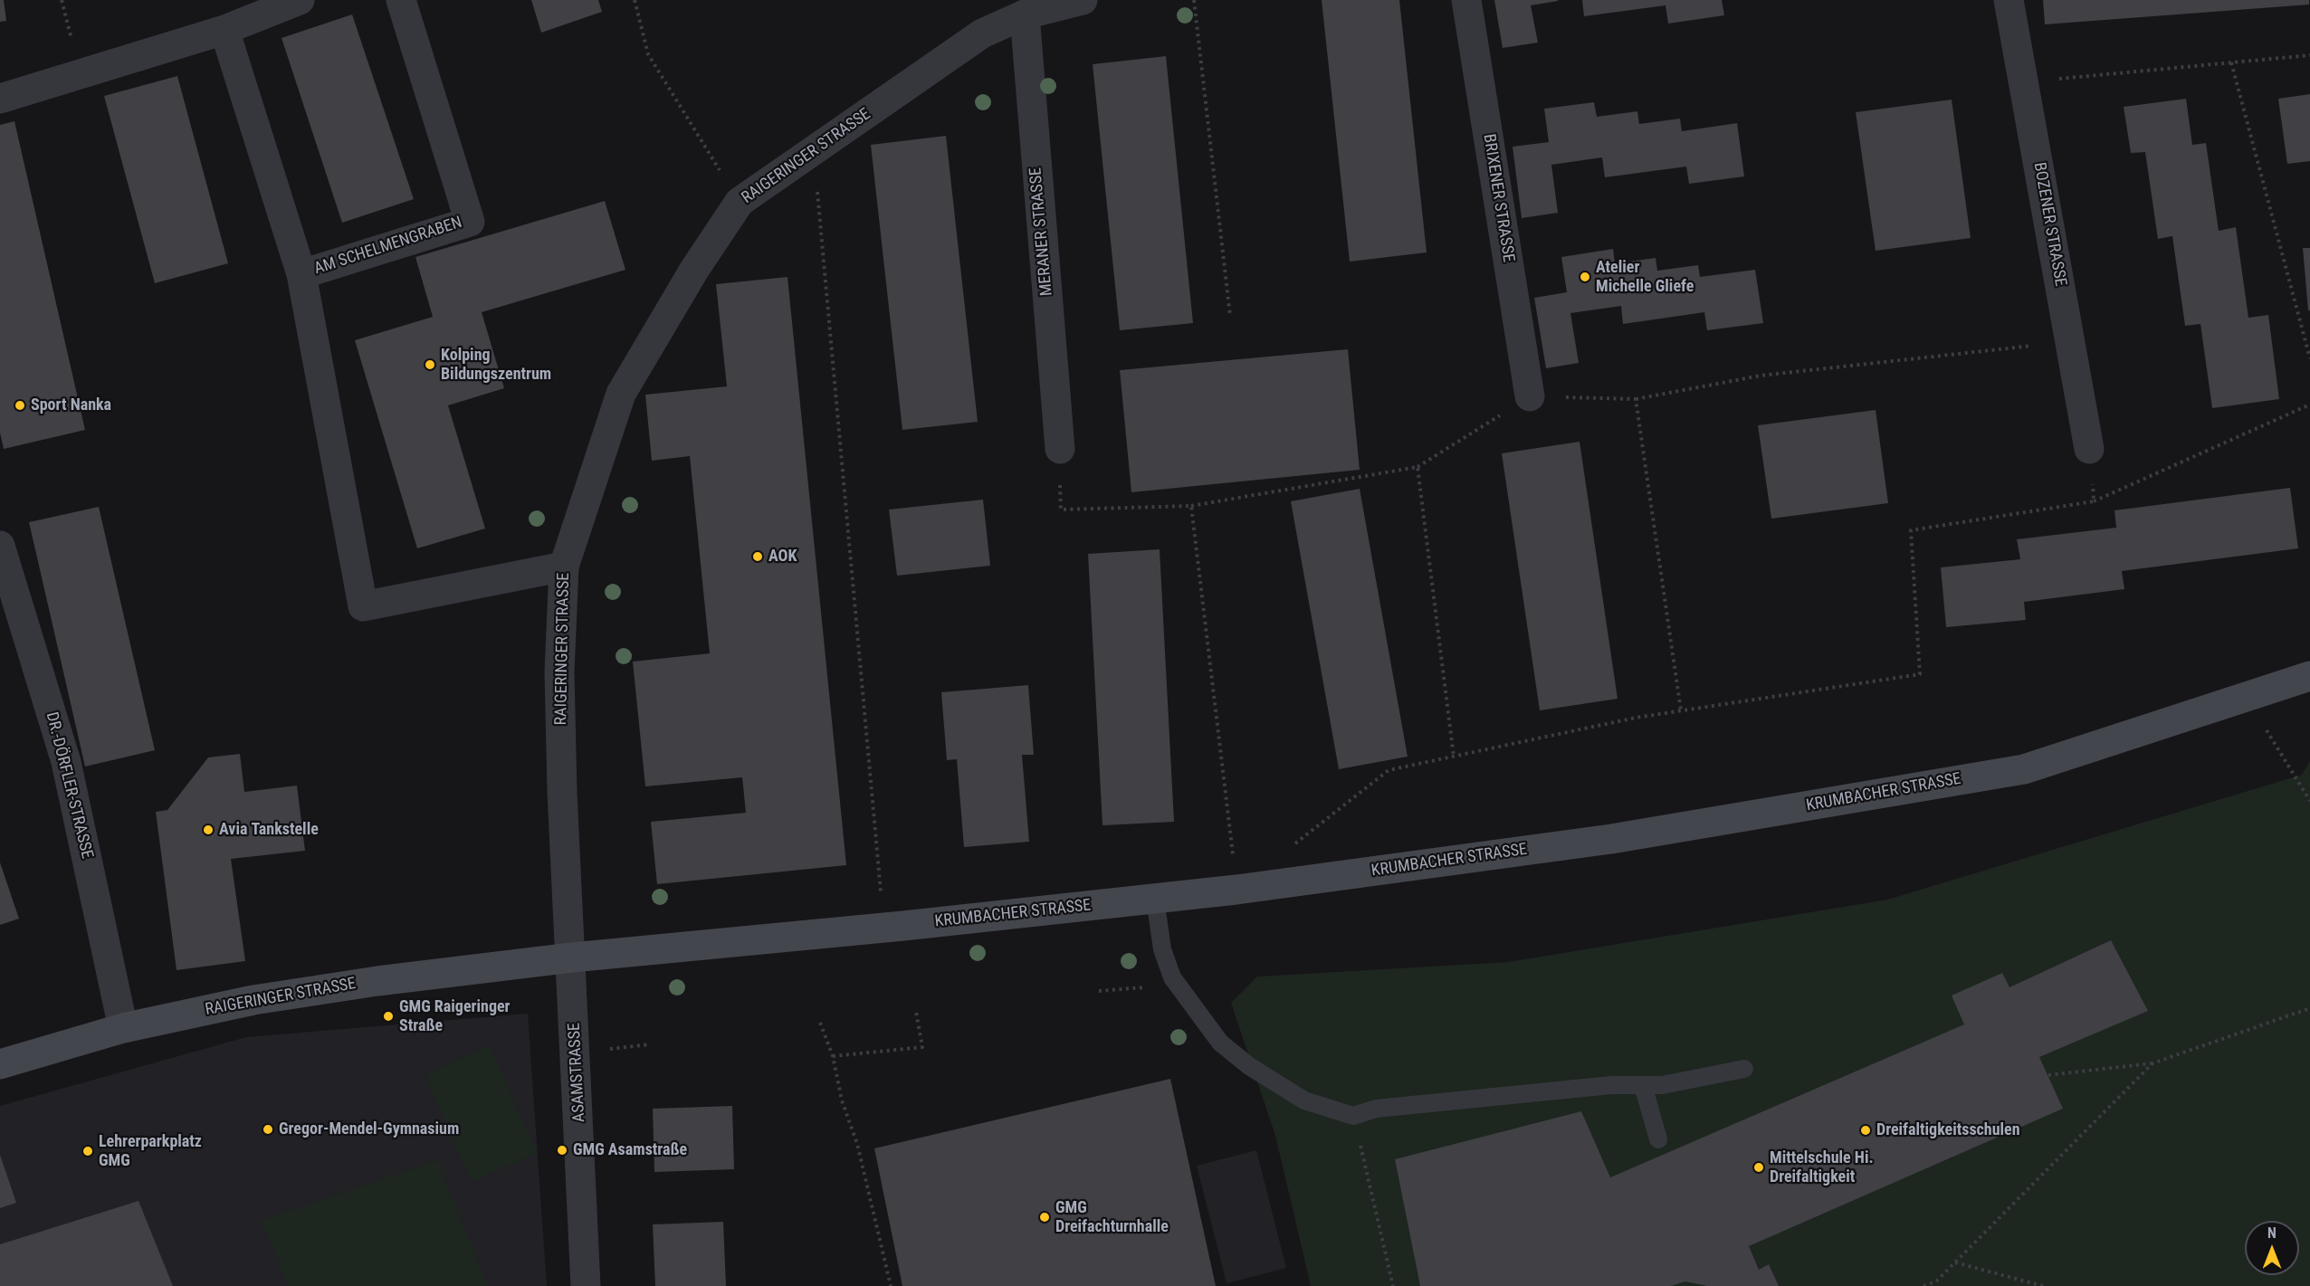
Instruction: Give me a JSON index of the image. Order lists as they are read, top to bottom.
{
  "streets": {
    "main road": ["RAIGERINGER STRASSE", "KRUMBACHER STRASSE"],
    "street": [
      "BRIXENER STRASSE",
      "BOZENER STRASSE",
      "MERANER STRASSE",
      "AM SCHELMENGRABEN",
      "DR.-DÖRFLER-STRASSE",
      "ASAMSTRASSE"
    ]
  },
  "crossings": [
    ["RAIGERINGER STRASSE", "MERANER STRASSE"],
    ["RAIGERINGER STRASSE", "DR.-DÖRFLER-STRASSE"],
    ["RAIGERINGER STRASSE", "KRUMBACHER STRASSE"],
    ["RAIGERINGER STRASSE", "ASAMSTRASSE"],
    ["KRUMBACHER STRASSE", "ASAMSTRASSE"]
  ],
  "places": [
    "Atelier Michelle Gliefe",
    "Kolping Bildungszentrum",
    "Sport Nanka",
    "AOK",
    "Avia Tankstelle",
    "GMG Raigeringer Straße",
    "Gregor-Mendel-Gymnasium",
    "Dreifaltigkeitsschulen",
    "GMG Asamstraße",
    "Lehrerparkplatz GMG",
    "Mittelschule Hi. Dreifaltigkeit",
    "GMG Dreifachturnhalle"
  ],
  "north": "top"
}
